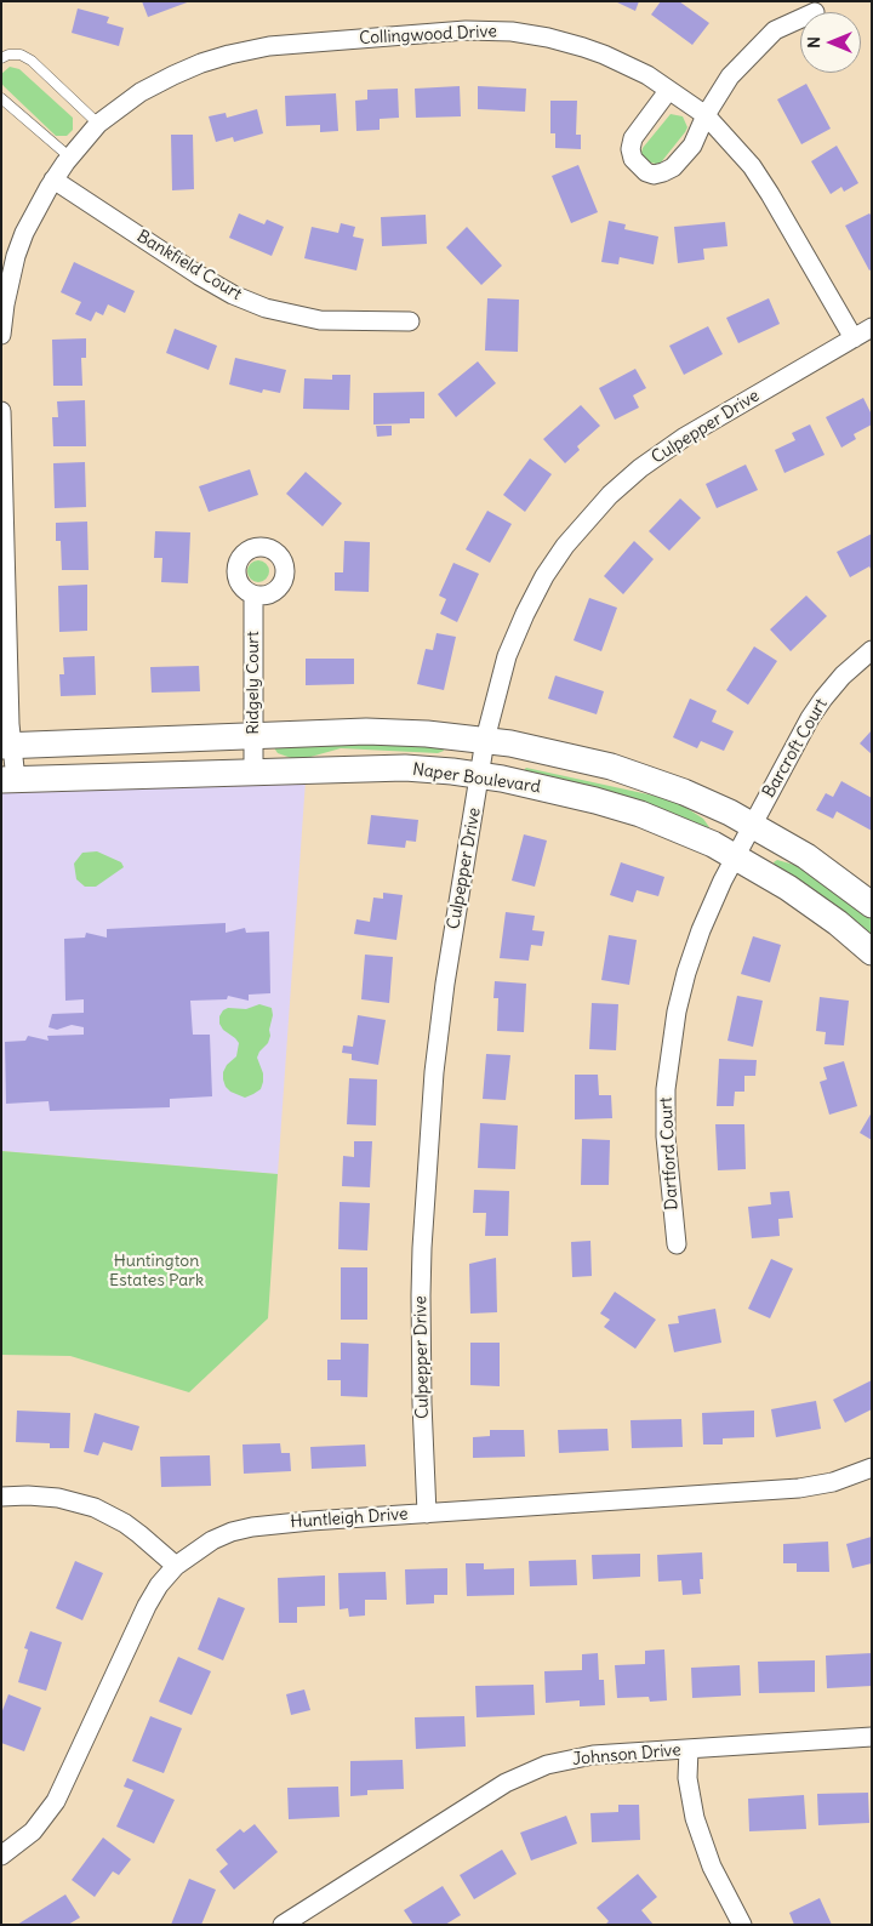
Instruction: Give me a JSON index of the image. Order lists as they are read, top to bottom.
{
  "streets": {
    "main road": ["Naper Boulevard"],
    "street": [
      "Collingwood Drive",
      "Bankfield Court",
      "Culpepper Drive",
      "Ridgely Court",
      "Barcroft Court",
      "Dartford Court",
      "Huntleigh Drive",
      "Johnson Drive"
    ]
  },
  "crossings": [
    ["Collingwood Drive", "Bankfield Court"],
    ["Collingwood Drive", "Culpepper Drive"],
    ["Culpepper Drive", "Naper Boulevard"],
    ["Culpepper Drive", "Huntleigh Drive"],
    ["Ridgely Court", "Naper Boulevard"],
    ["Barcroft Court", "Naper Boulevard"],
    ["Barcroft Court", "Dartford Court"],
    ["Naper Boulevard", "Dartford Court"]
  ],
  "parks": ["Huntington Estates Park"],
  "north": "left"
}
